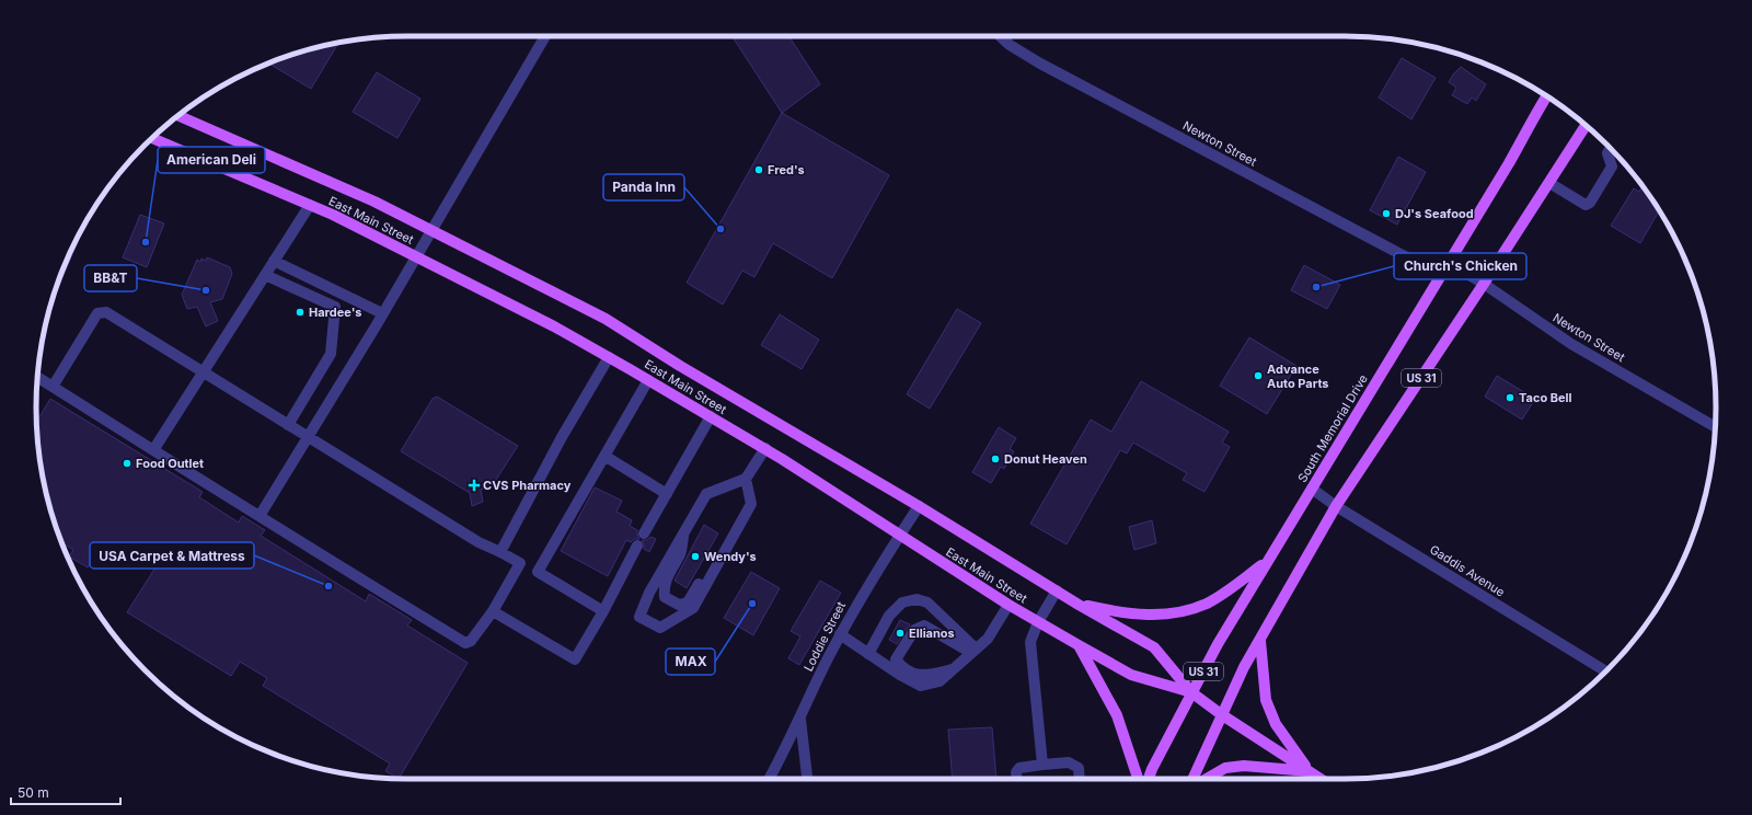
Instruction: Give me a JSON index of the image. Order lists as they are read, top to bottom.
{
  "streets": {
    "main road": ["East Main Street", "US 31", "South Memorial Drive"],
    "street": ["Newton Street", "Gaddis Avenue", "Loddie Street"]
  },
  "crossings": [
    ["Newton Street", "US 31"],
    ["Newton Street", "South Memorial Drive"],
    ["East Main Street", "US 31"],
    ["East Main Street", "South Memorial Drive"],
    ["East Main Street", "Loddie Street"],
    ["US 31", "Gaddis Avenue"],
    ["South Memorial Drive", "Gaddis Avenue"]
  ],
  "places": {
    "other": [
      "Fred's",
      "DJ's Seafood",
      "Panda Inn",
      "American Deli",
      "Church's Chicken",
      "BB&T",
      "Hardee's",
      "Advance Auto Parts",
      "Taco Bell",
      "Donut Heaven",
      "Food Outlet",
      "Wendy's",
      "USA Carpet & Mattress",
      "MAX",
      "Ellianos"
    ],
    "health": ["CVS Pharmacy"]
  },
  "scale_bar": "50 m"
}
